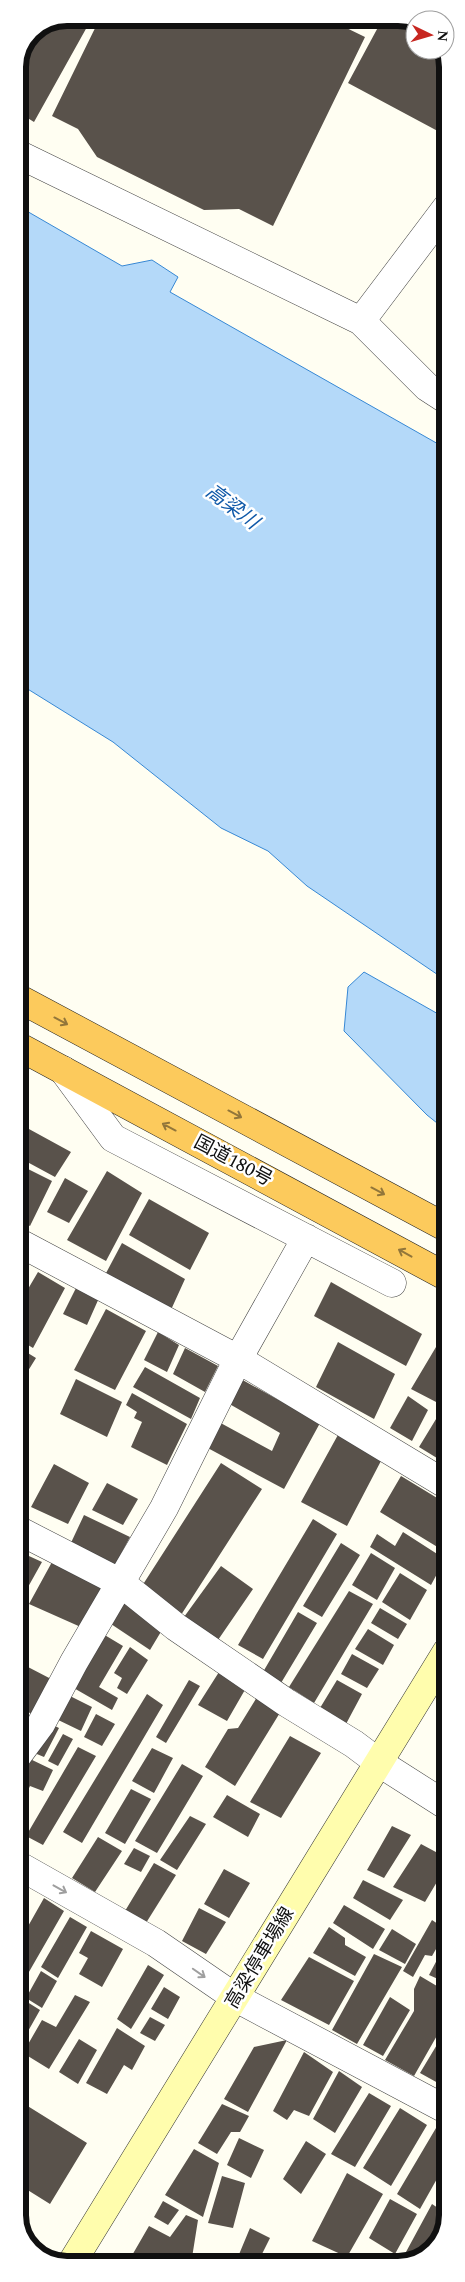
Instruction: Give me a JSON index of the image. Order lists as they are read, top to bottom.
{
  "streets": {
    "highway": ["国道180号"],
    "main road": ["高梁停車場線"]
  },
  "water": ["高梁川"],
  "north": "right"
}
